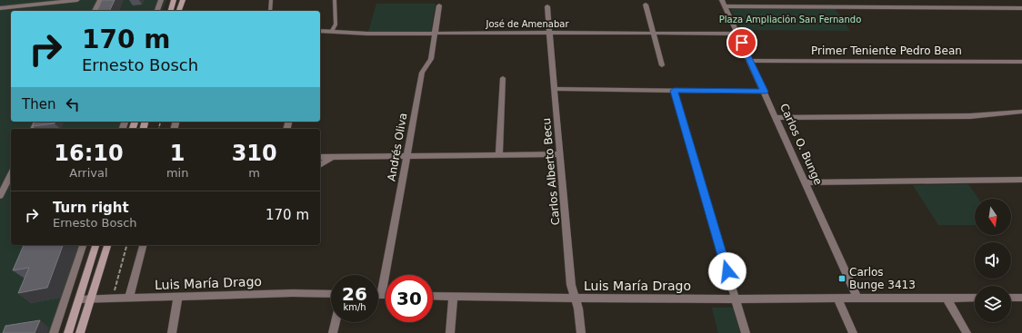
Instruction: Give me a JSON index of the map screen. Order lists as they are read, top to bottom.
{
  "streets": {
    "street": [
      "José de Amenabar",
      "Primer Teniente Pedro Bean",
      "Carlos O. Bunge",
      "Andrés Oliva",
      "Carlos Alberto Becu",
      "Luis María Drago"
    ]
  },
  "crossings": [
    ["José de Amenabar", "Carlos O. Bunge"],
    ["José de Amenabar", "Andrés Oliva"],
    ["José de Amenabar", "Carlos Alberto Becu"],
    ["Primer Teniente Pedro Bean", "Carlos O. Bunge"],
    ["Carlos O. Bunge", "Luis María Drago"],
    ["Carlos Alberto Becu", "Luis María Drago"]
  ],
  "parks": ["Plaza Ampliación San Fernando"],
  "places": {
    "transit": ["Carlos Bunge 3413"]
  },
  "north": "bottom",
  "page": {
    "turn": ["170 m", "Ernesto Bosch"],
    "then": "Then",
    "eta": [
      "16:10",
      "Arrival",
      "1",
      "min",
      "310",
      "m"
    ],
    "list": [
      {
        "name": "Turn right",
        "note": "Ernesto Bosch",
        "value": "170 m"
      }
    ],
    "speed": "26 km/h",
    "limit": "30"
  }
}
